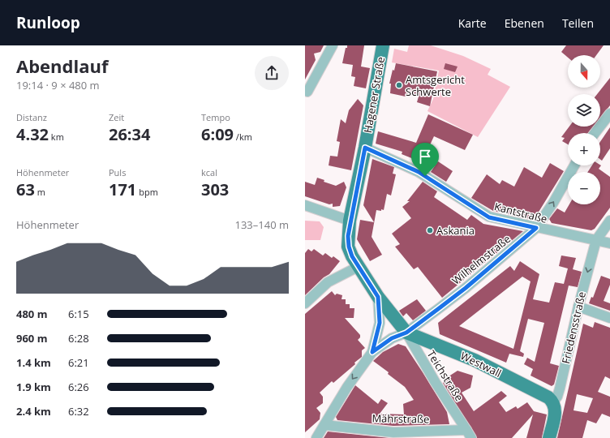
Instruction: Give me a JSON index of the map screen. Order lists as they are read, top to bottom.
{
  "streets": {
    "main road": ["Hagener Straße", "Friedensstraße", "Westwall"],
    "street": [
      "Kantstraße",
      "Wilhelmstraße",
      "Teichstraße",
      "Mährstraße"
    ]
  },
  "crossings": [
    ["Hagener Straße", "Kantstraße"],
    ["Hagener Straße", "Wilhelmstraße"],
    ["Hagener Straße", "Westwall"],
    ["Hagener Straße", "Teichstraße"],
    ["Kantstraße", "Wilhelmstraße"],
    ["Kantstraße", "Friedensstraße"],
    ["Wilhelmstraße", "Westwall"],
    ["Wilhelmstraße", "Teichstraße"],
    ["Friedensstraße", "Westwall"],
    ["Westwall", "Teichstraße"],
    ["Teichstraße", "Mährstraße"]
  ],
  "places": ["Amtsgericht Schwerte", "Askania"],
  "north": "bottom",
  "page": {
    "header": "Runloop",
    "nav": ["Karte", "Ebenen", "Teilen"],
    "heading": ["Abendlauf", "19:14 · 9 × 480 m"],
    "map_buttons": ["+", "−"],
    "stats": [
      ["Distanz", "4.32 km"],
      ["Zeit", "26:34"],
      ["Tempo", "6:09 /km"],
      ["Höhenmeter", "63 m"],
      ["Puls", "171 bpm"],
      ["kcal", "303"]
    ],
    "chart": ["Höhenmeter", "133–140 m"],
    "list": [
      {
        "name": "480 m",
        "note": "6:15"
      },
      {
        "name": "960 m",
        "note": "6:28"
      },
      {
        "name": "1.4 km",
        "note": "6:21"
      },
      {
        "name": "1.9 km",
        "note": "6:26"
      },
      {
        "name": "2.4 km",
        "note": "6:32"
      }
    ]
  }
}
